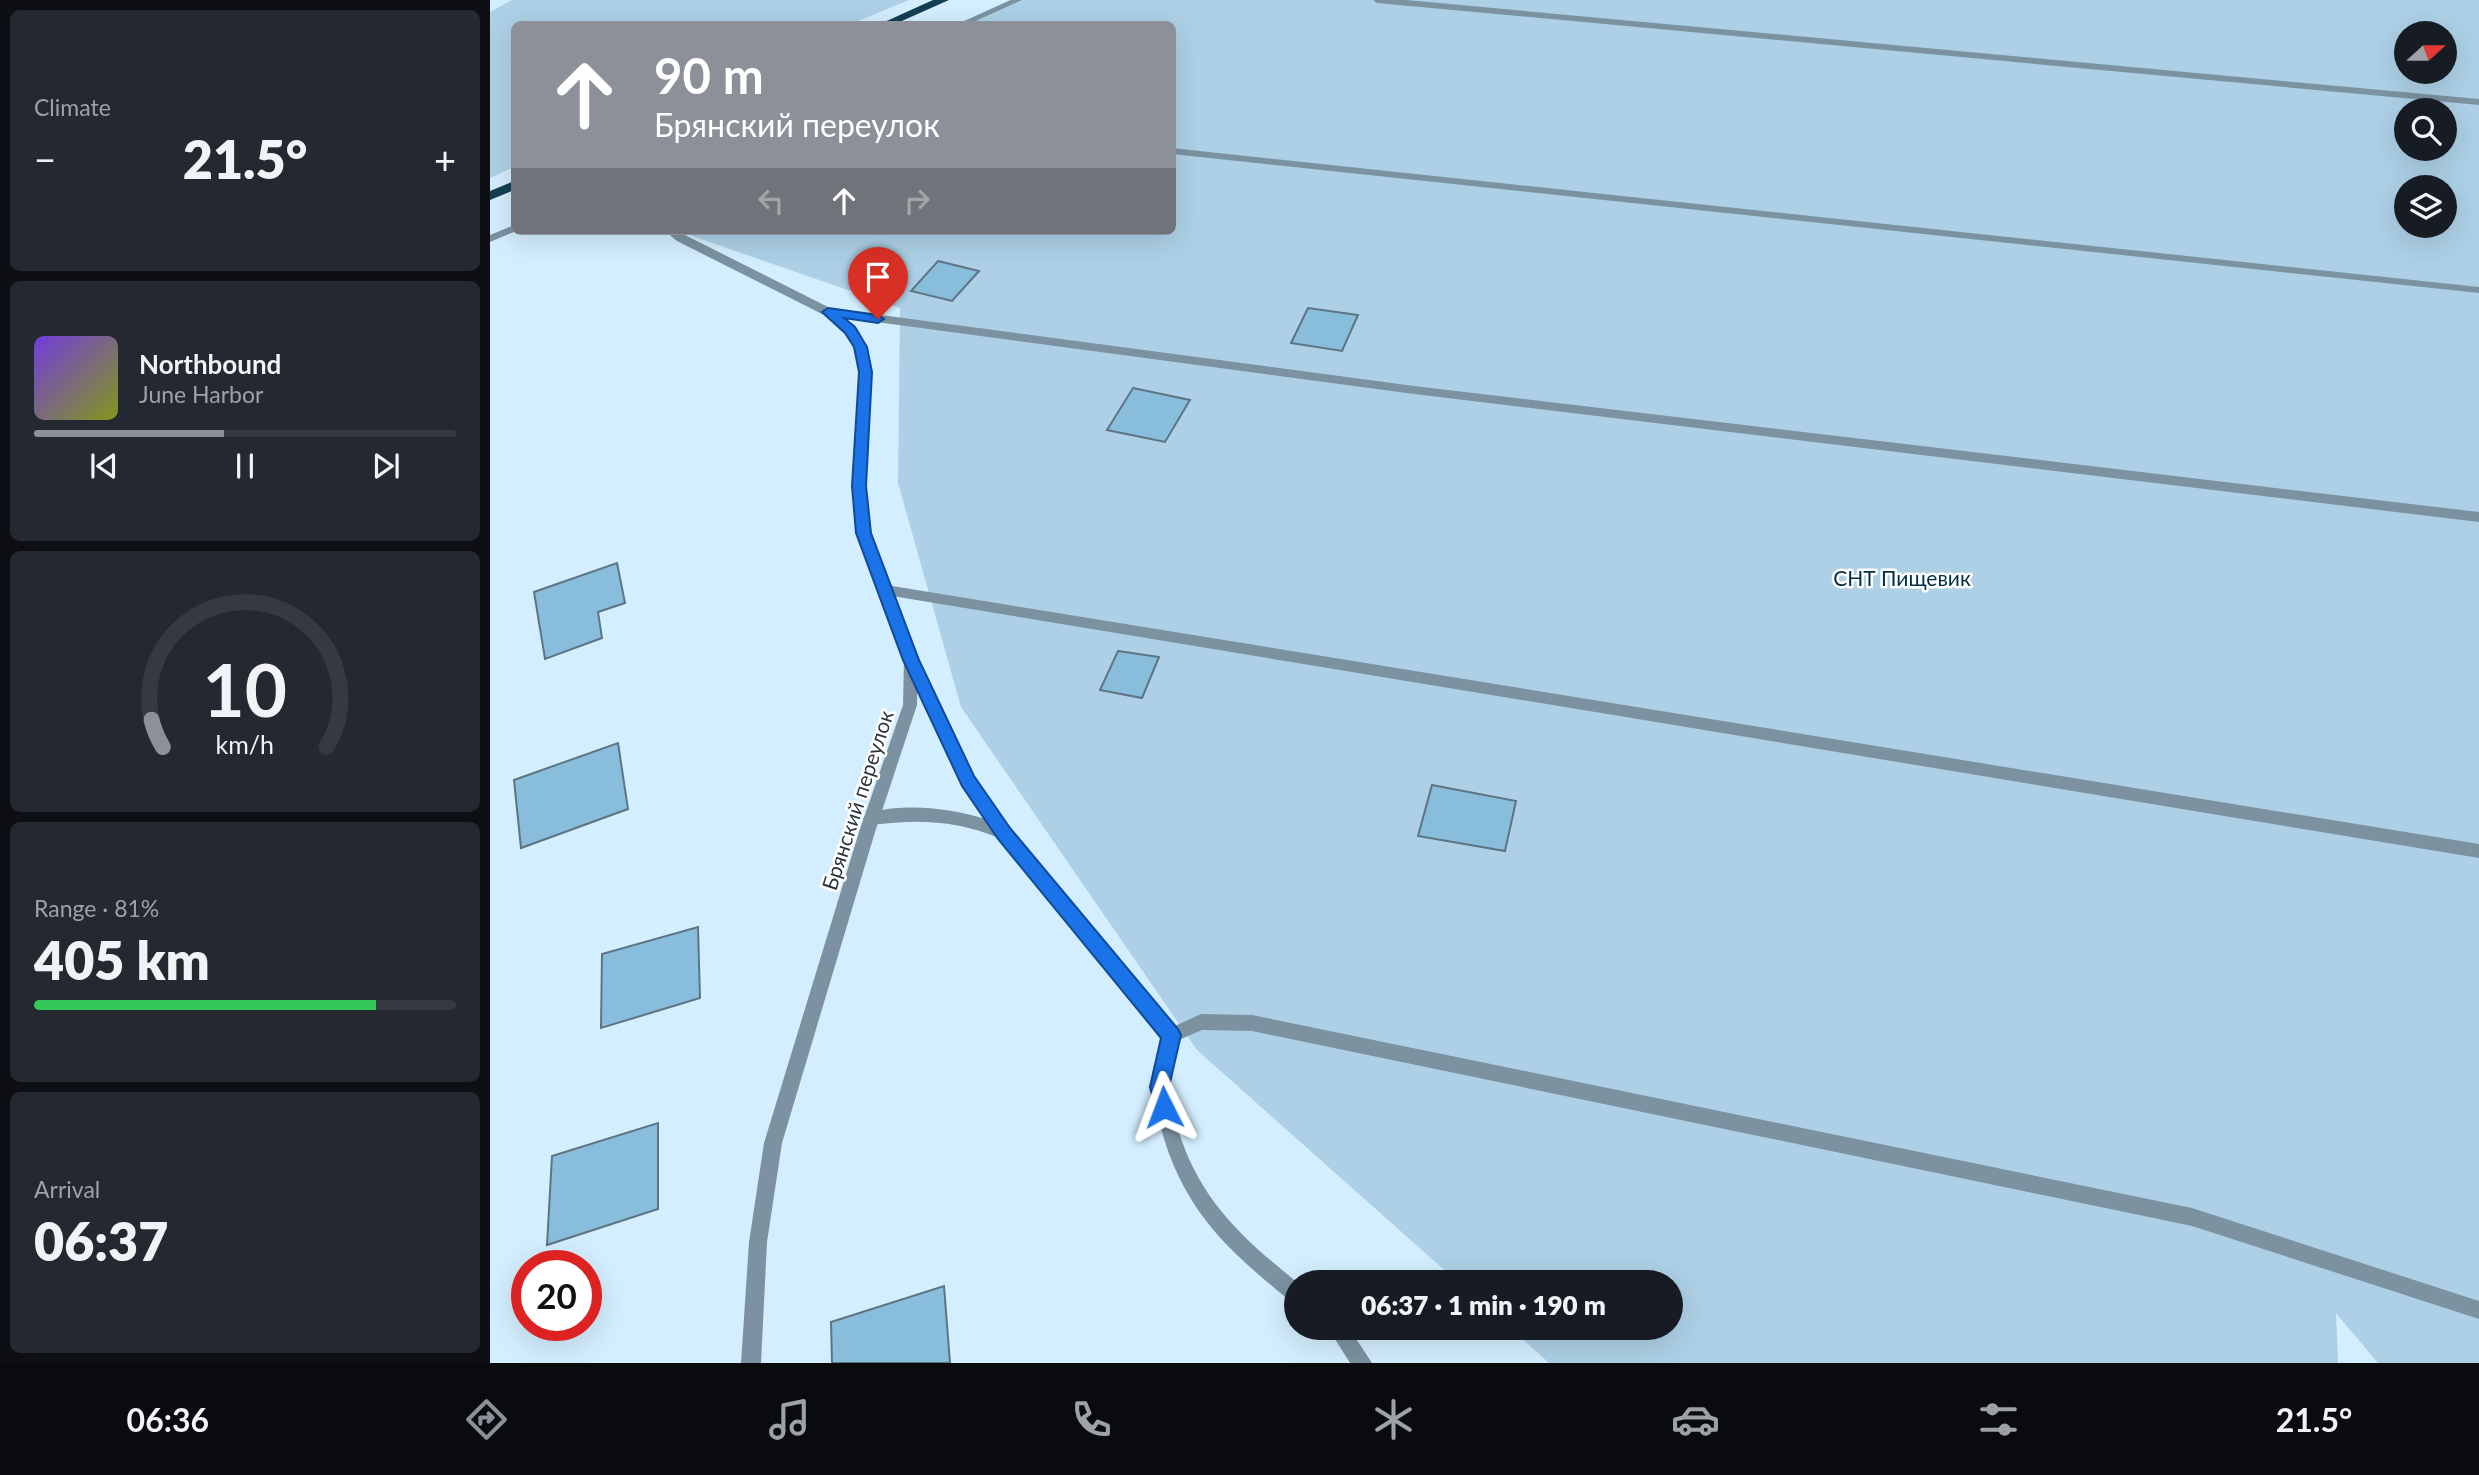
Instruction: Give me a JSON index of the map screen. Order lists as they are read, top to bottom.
{
  "streets": {
    "street": ["Брянский переулок"]
  },
  "parks": ["СНТ Пищевик"],
  "north": "right",
  "page": {
    "tile": [
      "Climate",
      ["Range · 81%", "405 km"],
      ["Arrival", "06:37"]
    ],
    "turn": ["90 m", "Брянский переулок"],
    "heat": ["−", "21.5°", "+"],
    "song": ["Northbound", "June Harbor"],
    "limit": "20",
    "trip": "06:37 · 1 min · 190 m",
    "tabs": ["06:36", "21.5°"],
    "gauge": ["10", "km/h"]
  }
}
